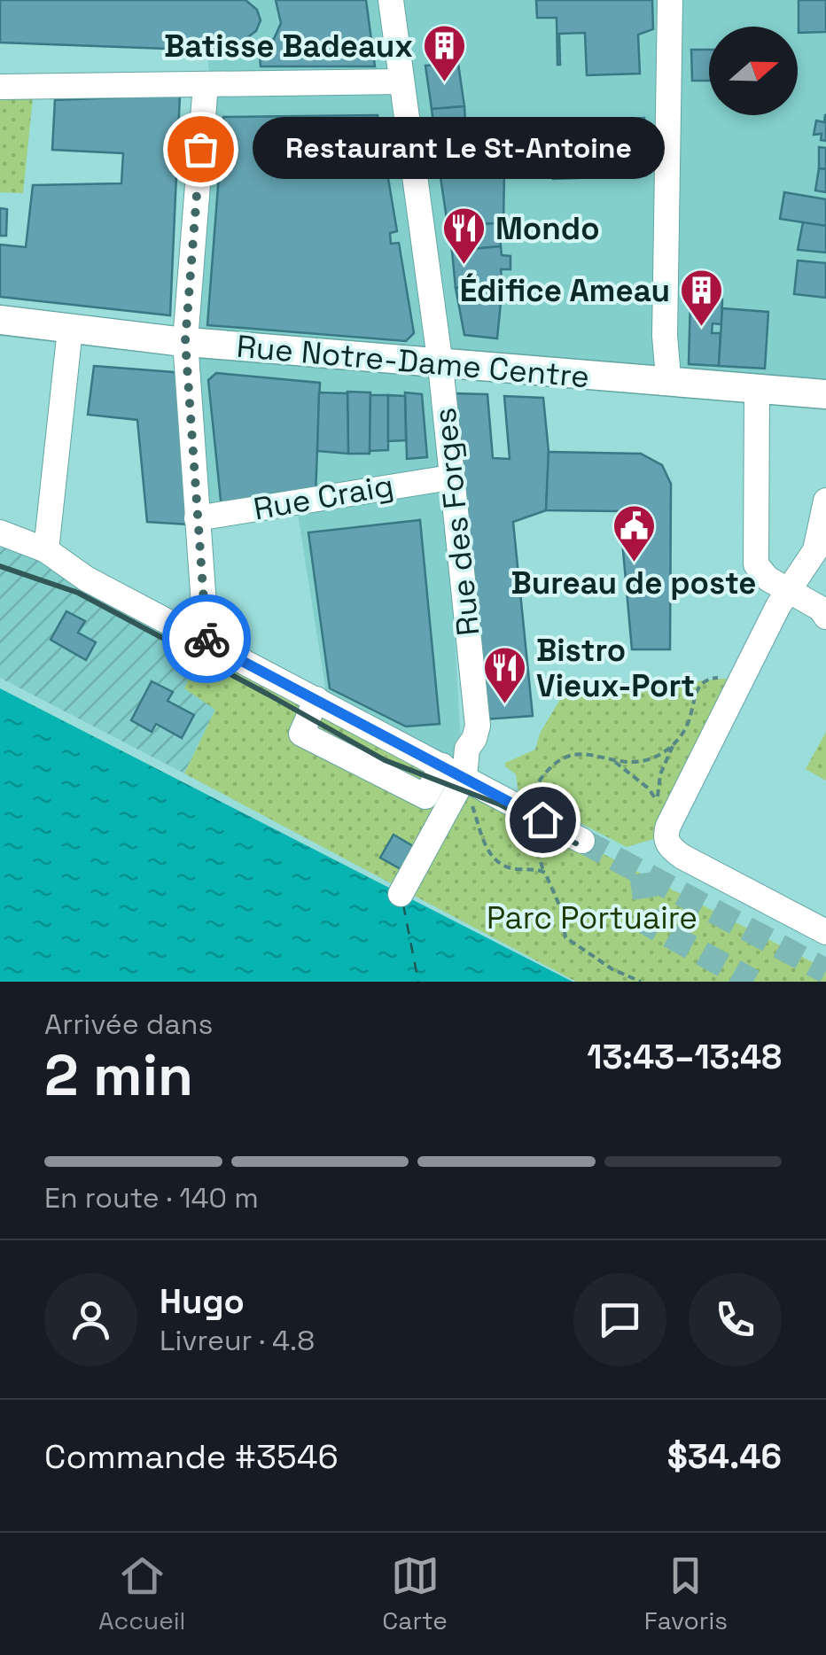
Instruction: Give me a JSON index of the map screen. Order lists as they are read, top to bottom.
{
  "streets": {
    "main road": ["Rue Notre-Dame Centre"],
    "street": ["Rue Craig", "Rue des Forges"]
  },
  "crossings": [
    ["Rue Notre-Dame Centre", "Rue des Forges"],
    ["Rue Craig", "Rue des Forges"]
  ],
  "parks": ["Parc Portuaire"],
  "places": {
    "building": ["Batisse Badeaux", "Édifice Ameau"],
    "other": ["Restaurant Le St-Antoine"],
    "restaurant": ["Mondo", "Bistro Vieux-Port"],
    "public building": ["Bureau de poste"]
  },
  "north": "right",
  "page": {
    "bubble": "Restaurant Le St-Antoine",
    "heading": ["2 min", "Arrivée dans", "13:43–13:48"],
    "panel": [
      "Hugo",
      "Livreur · 4.8",
      "Commande #3546",
      "$34.46"
    ],
    "bar": "En route · 140 m",
    "tabs": ["Accueil", "Carte", "Favoris"]
  }
}
